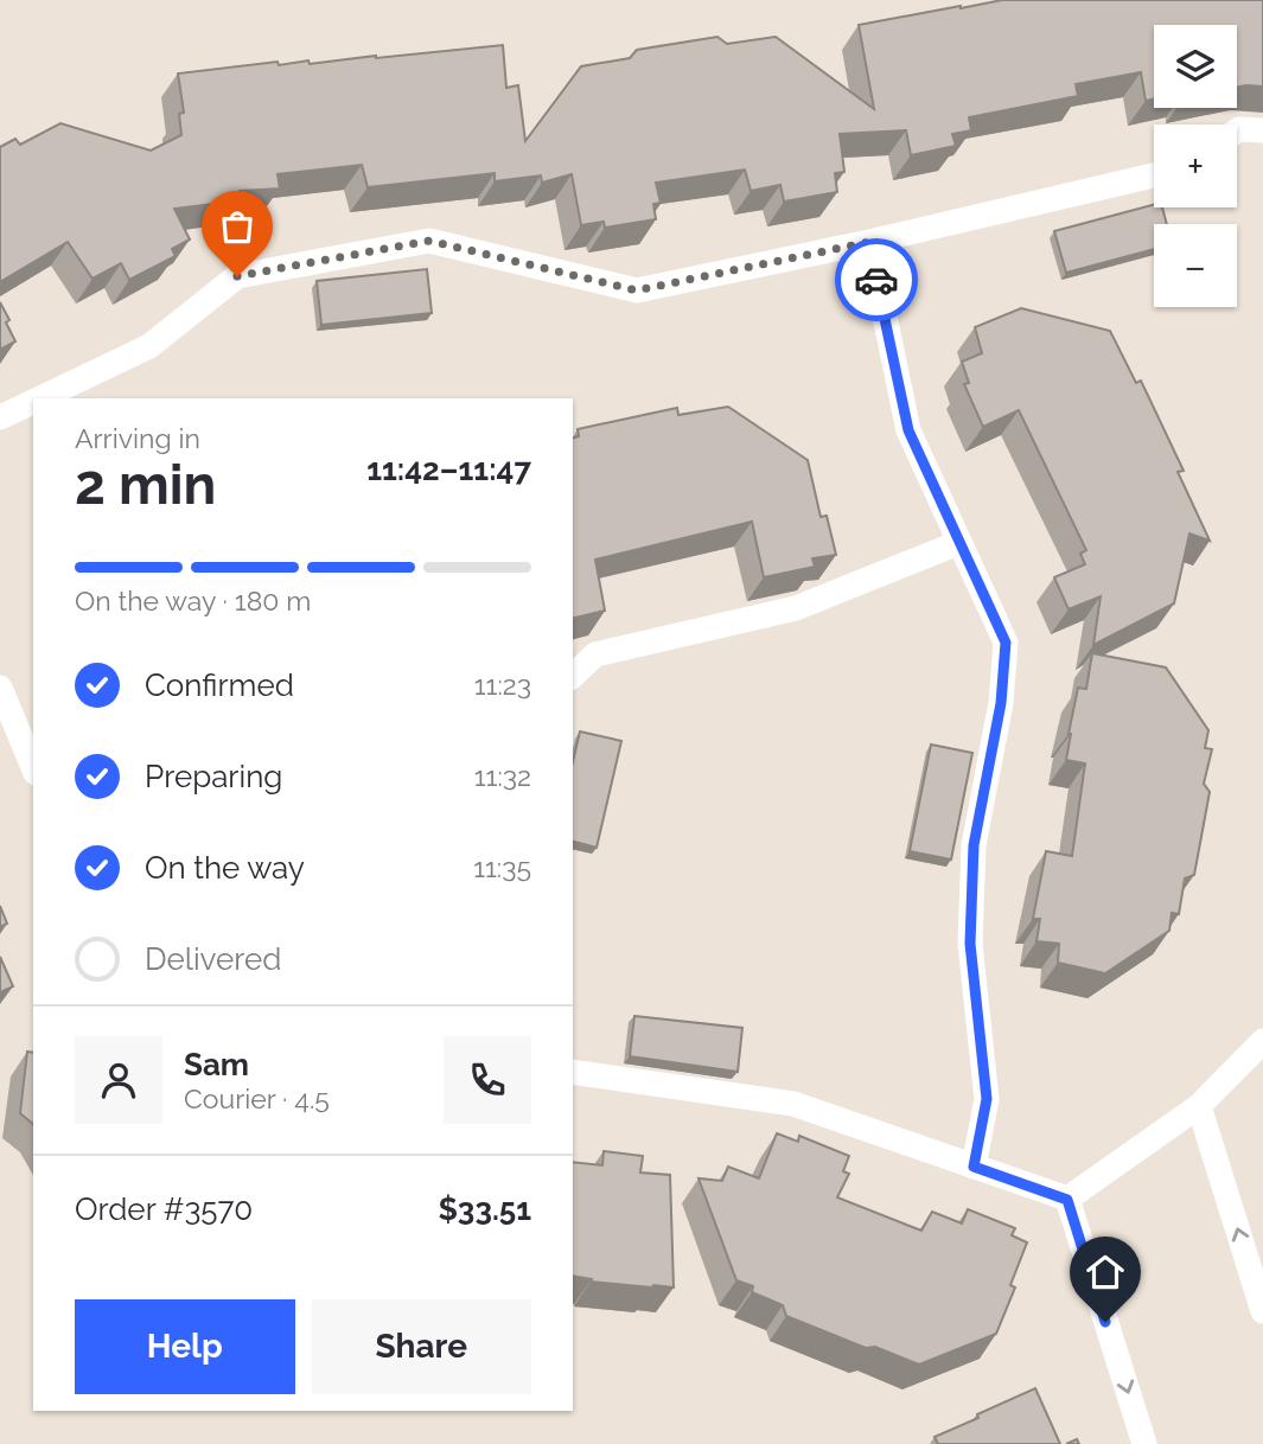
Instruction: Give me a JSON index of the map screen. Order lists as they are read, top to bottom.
{
  "page": {
    "map_buttons": ["+", "−"],
    "heading": ["2 min", "Arriving in", "11:42–11:47"],
    "panel": [
      "Sam",
      "Courier · 4.5",
      "Order #3570",
      "$33.51"
    ],
    "bar": "On the way · 180 m",
    "list": [
      ["Confirmed", "11:23"],
      ["Preparing", "11:32"],
      ["On the way", "11:35"],
      "Delivered"
    ],
    "buttons": ["Help", "Share"]
  }
}
